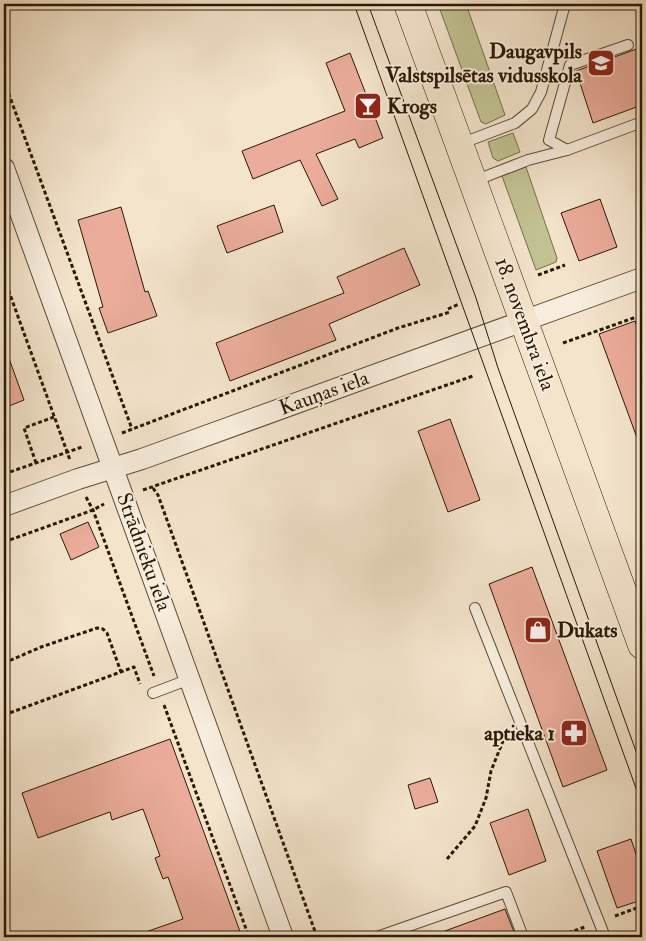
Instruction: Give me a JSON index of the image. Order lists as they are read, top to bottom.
{
  "streets": {
    "main road": ["18. novembra iela"],
    "street": ["Kauņas iela", "Strādnieku iela"]
  },
  "crossings": [
    ["18. novembra iela", "Kauņas iela"],
    ["Kauņas iela", "Strādnieku iela"]
  ],
  "places": {
    "school or university": ["Daugavpils Valstspilsētas vidusskola"],
    "bar": ["Krogs"],
    "shop": ["Dukats"],
    "pharmacy": ["aptieka 1"]
  }
}
